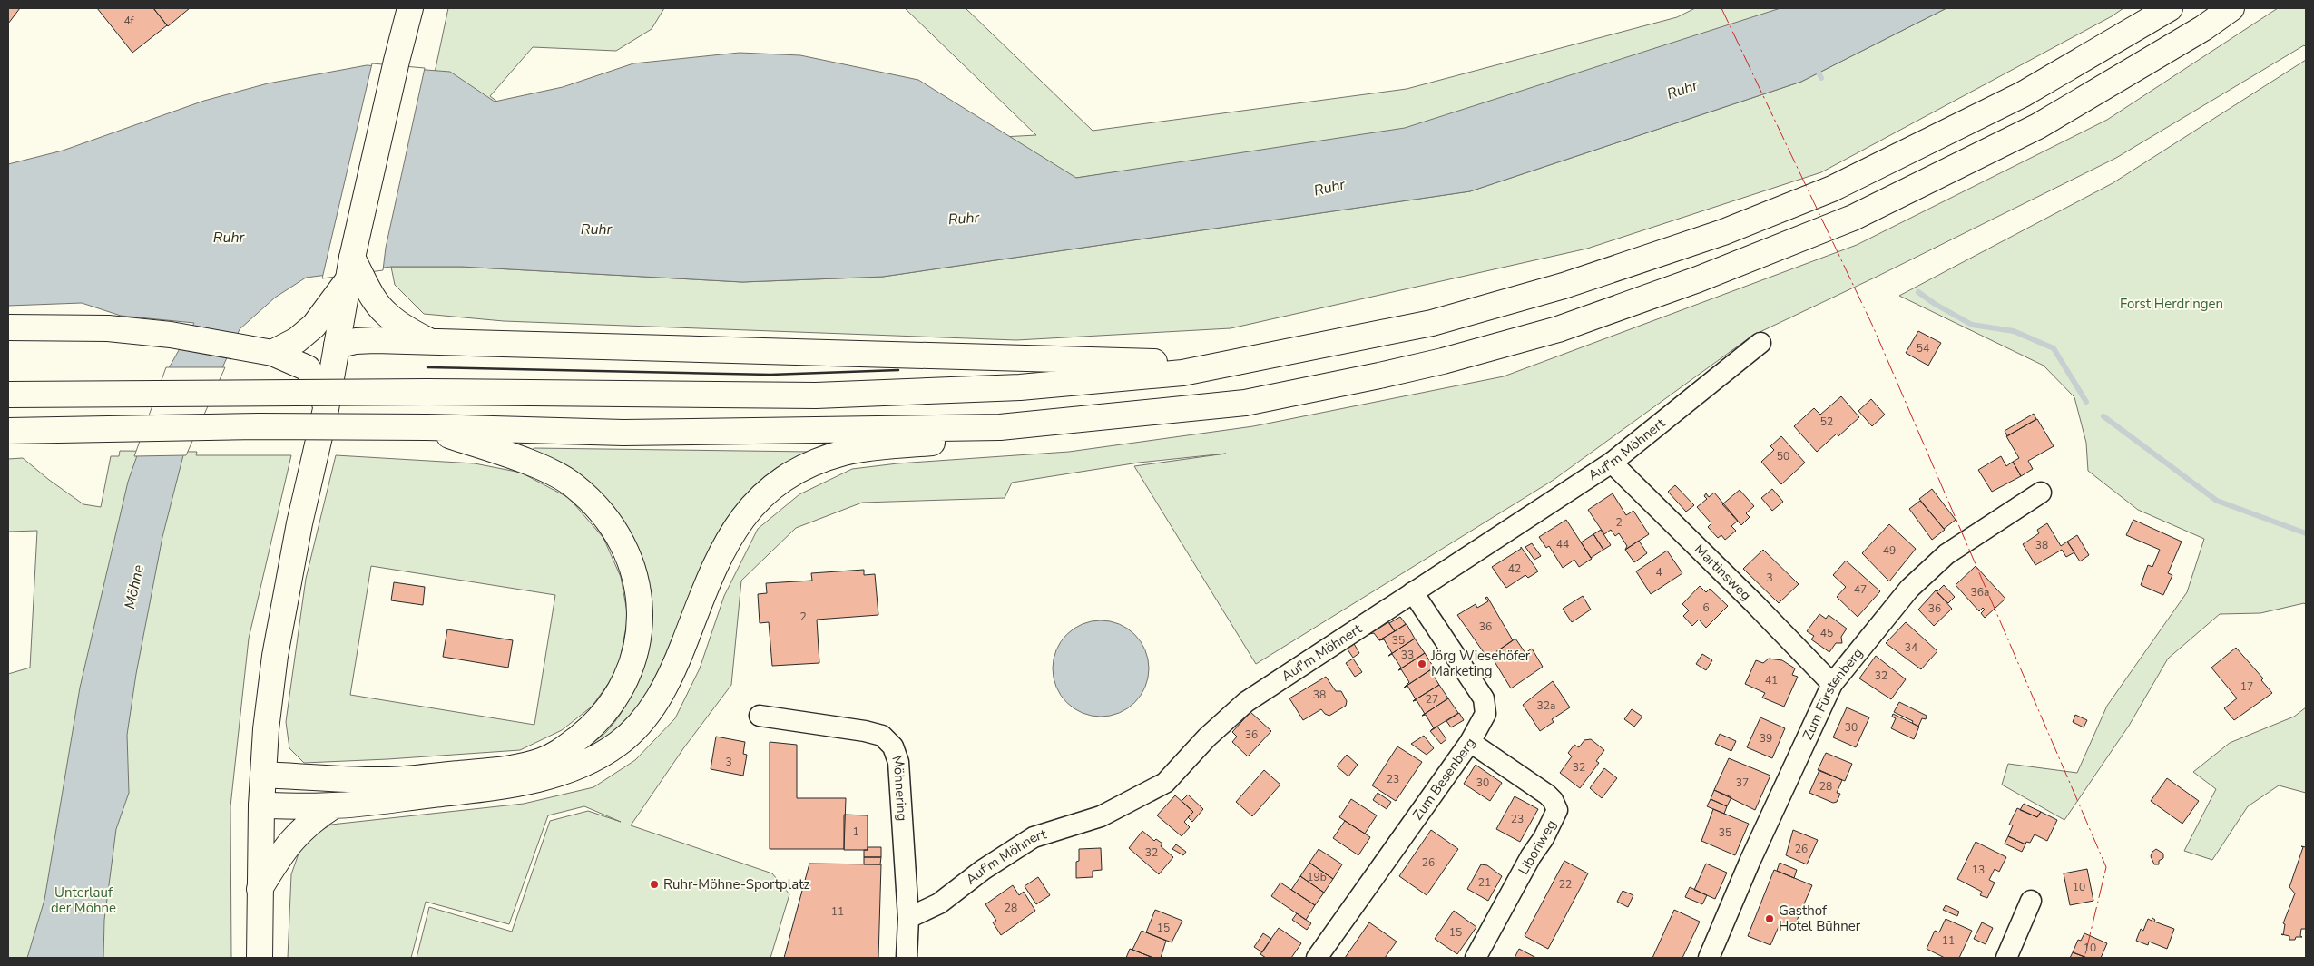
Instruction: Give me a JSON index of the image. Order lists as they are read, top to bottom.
{
  "streets": {
    "street": [
      "Auf'm Möhnert",
      "Martinsweg",
      "Zum Fürstenberg",
      "Zum Besenberg",
      "Möhnering",
      "Liboriweg"
    ]
  },
  "crossings": [
    ["Auf'm Möhnert", "Martinsweg"],
    ["Auf'm Möhnert", "Zum Besenberg"],
    ["Auf'm Möhnert", "Möhnering"],
    ["Martinsweg", "Zum Fürstenberg"],
    ["Zum Besenberg", "Liboriweg"]
  ],
  "water": ["Ruhr", "Möhne"],
  "parks": ["Forst Herdringen", "Unterlauf der Möhne"],
  "places": ["Jörg Wiesehöfer Marketing", "Ruhr-Möhne-Sportplatz", "Gasthof Hotel Bühner"],
  "house_numbers": [
    "4f",
    "54",
    "52",
    "50",
    "2",
    "44",
    "38",
    "49",
    "42",
    "4",
    "3",
    "47",
    "36a",
    "6",
    "36",
    "2",
    "36",
    "45",
    "35",
    "34",
    "33",
    "32",
    "41",
    "17",
    "38",
    "27",
    "32a",
    "30",
    "36",
    "39",
    "3",
    "32",
    "23",
    "30",
    "37",
    "28",
    "23",
    "1",
    "35",
    "26",
    "32",
    "26",
    "13",
    "19b",
    "21",
    "22",
    "10",
    "28",
    "11",
    "15",
    "15",
    "11",
    "10"
  ]
}
